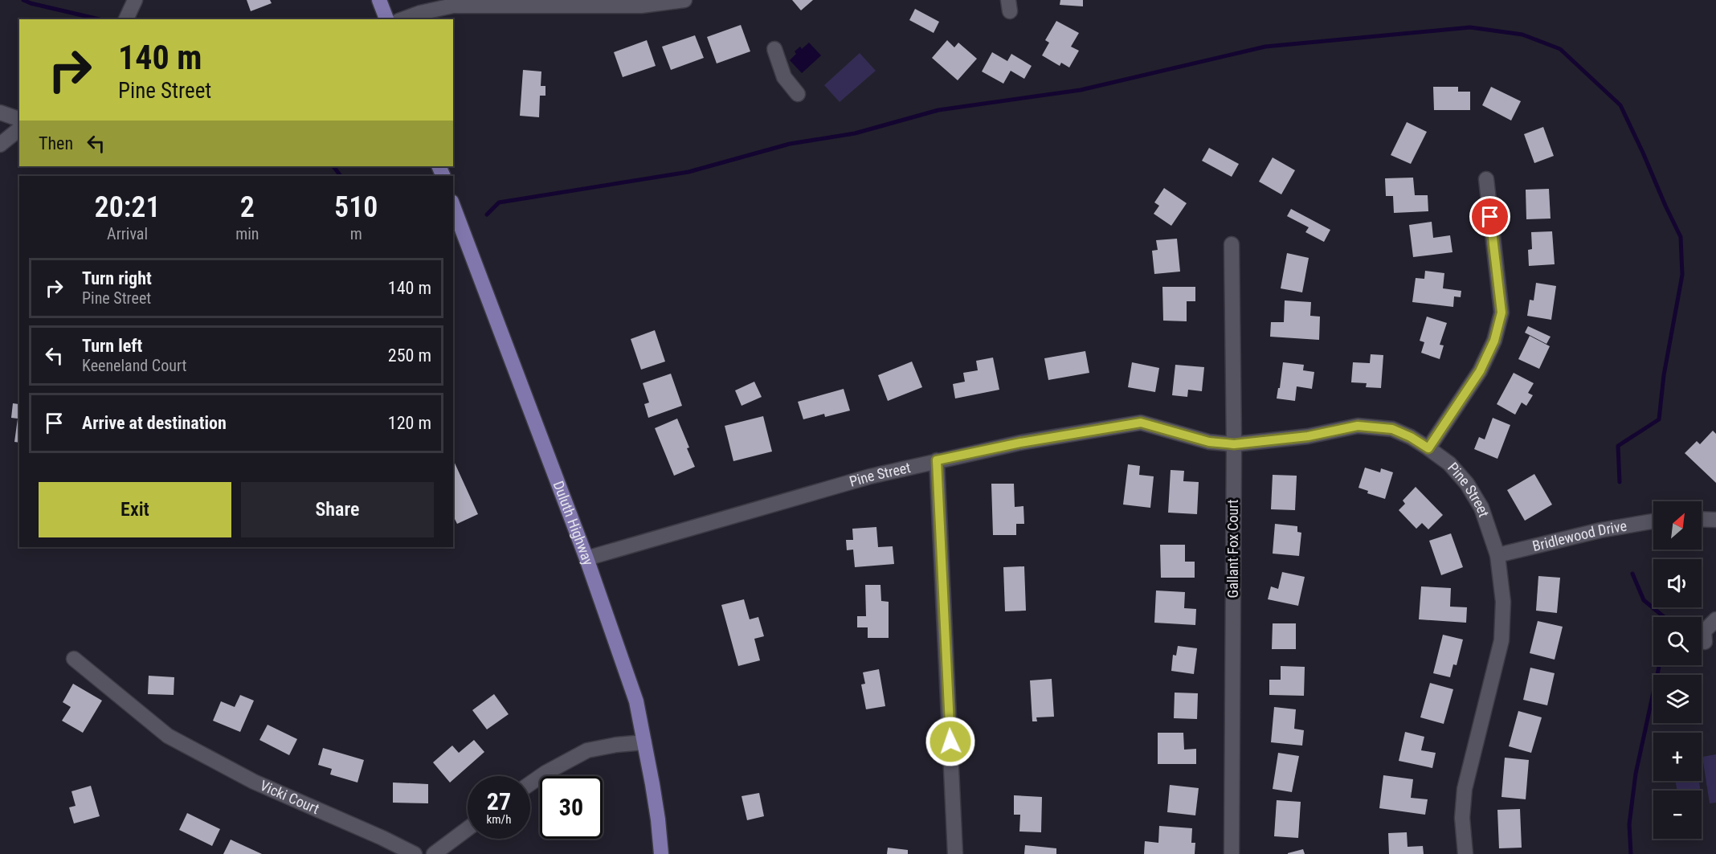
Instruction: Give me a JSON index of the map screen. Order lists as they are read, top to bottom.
{
  "streets": {
    "main road": ["Duluth Highway"],
    "street": [
      "Pine Street",
      "Bridlewood Drive",
      "Gallant Fox Court",
      "Vicki Court"
    ]
  },
  "crossings": [
    ["Pine Street", "Duluth Highway"],
    ["Pine Street", "Bridlewood Drive"],
    ["Pine Street", "Gallant Fox Court"]
  ],
  "north": "top right",
  "page": {
    "turn": ["140 m", "Pine Street"],
    "then": "Then",
    "eta": [
      "20:21",
      "Arrival",
      "2",
      "min",
      "510",
      "m"
    ],
    "list": [
      {
        "name": "Turn right",
        "note": "Pine Street",
        "value": "140 m"
      },
      {
        "name": "Turn left",
        "note": "Keeneland Court",
        "value": "250 m"
      },
      {
        "name": "Arrive at destination",
        "value": "120 m"
      }
    ],
    "buttons": ["Exit", "Share"],
    "map_buttons": ["+", "−"],
    "speed": "27 km/h",
    "limit": "30"
  }
}
